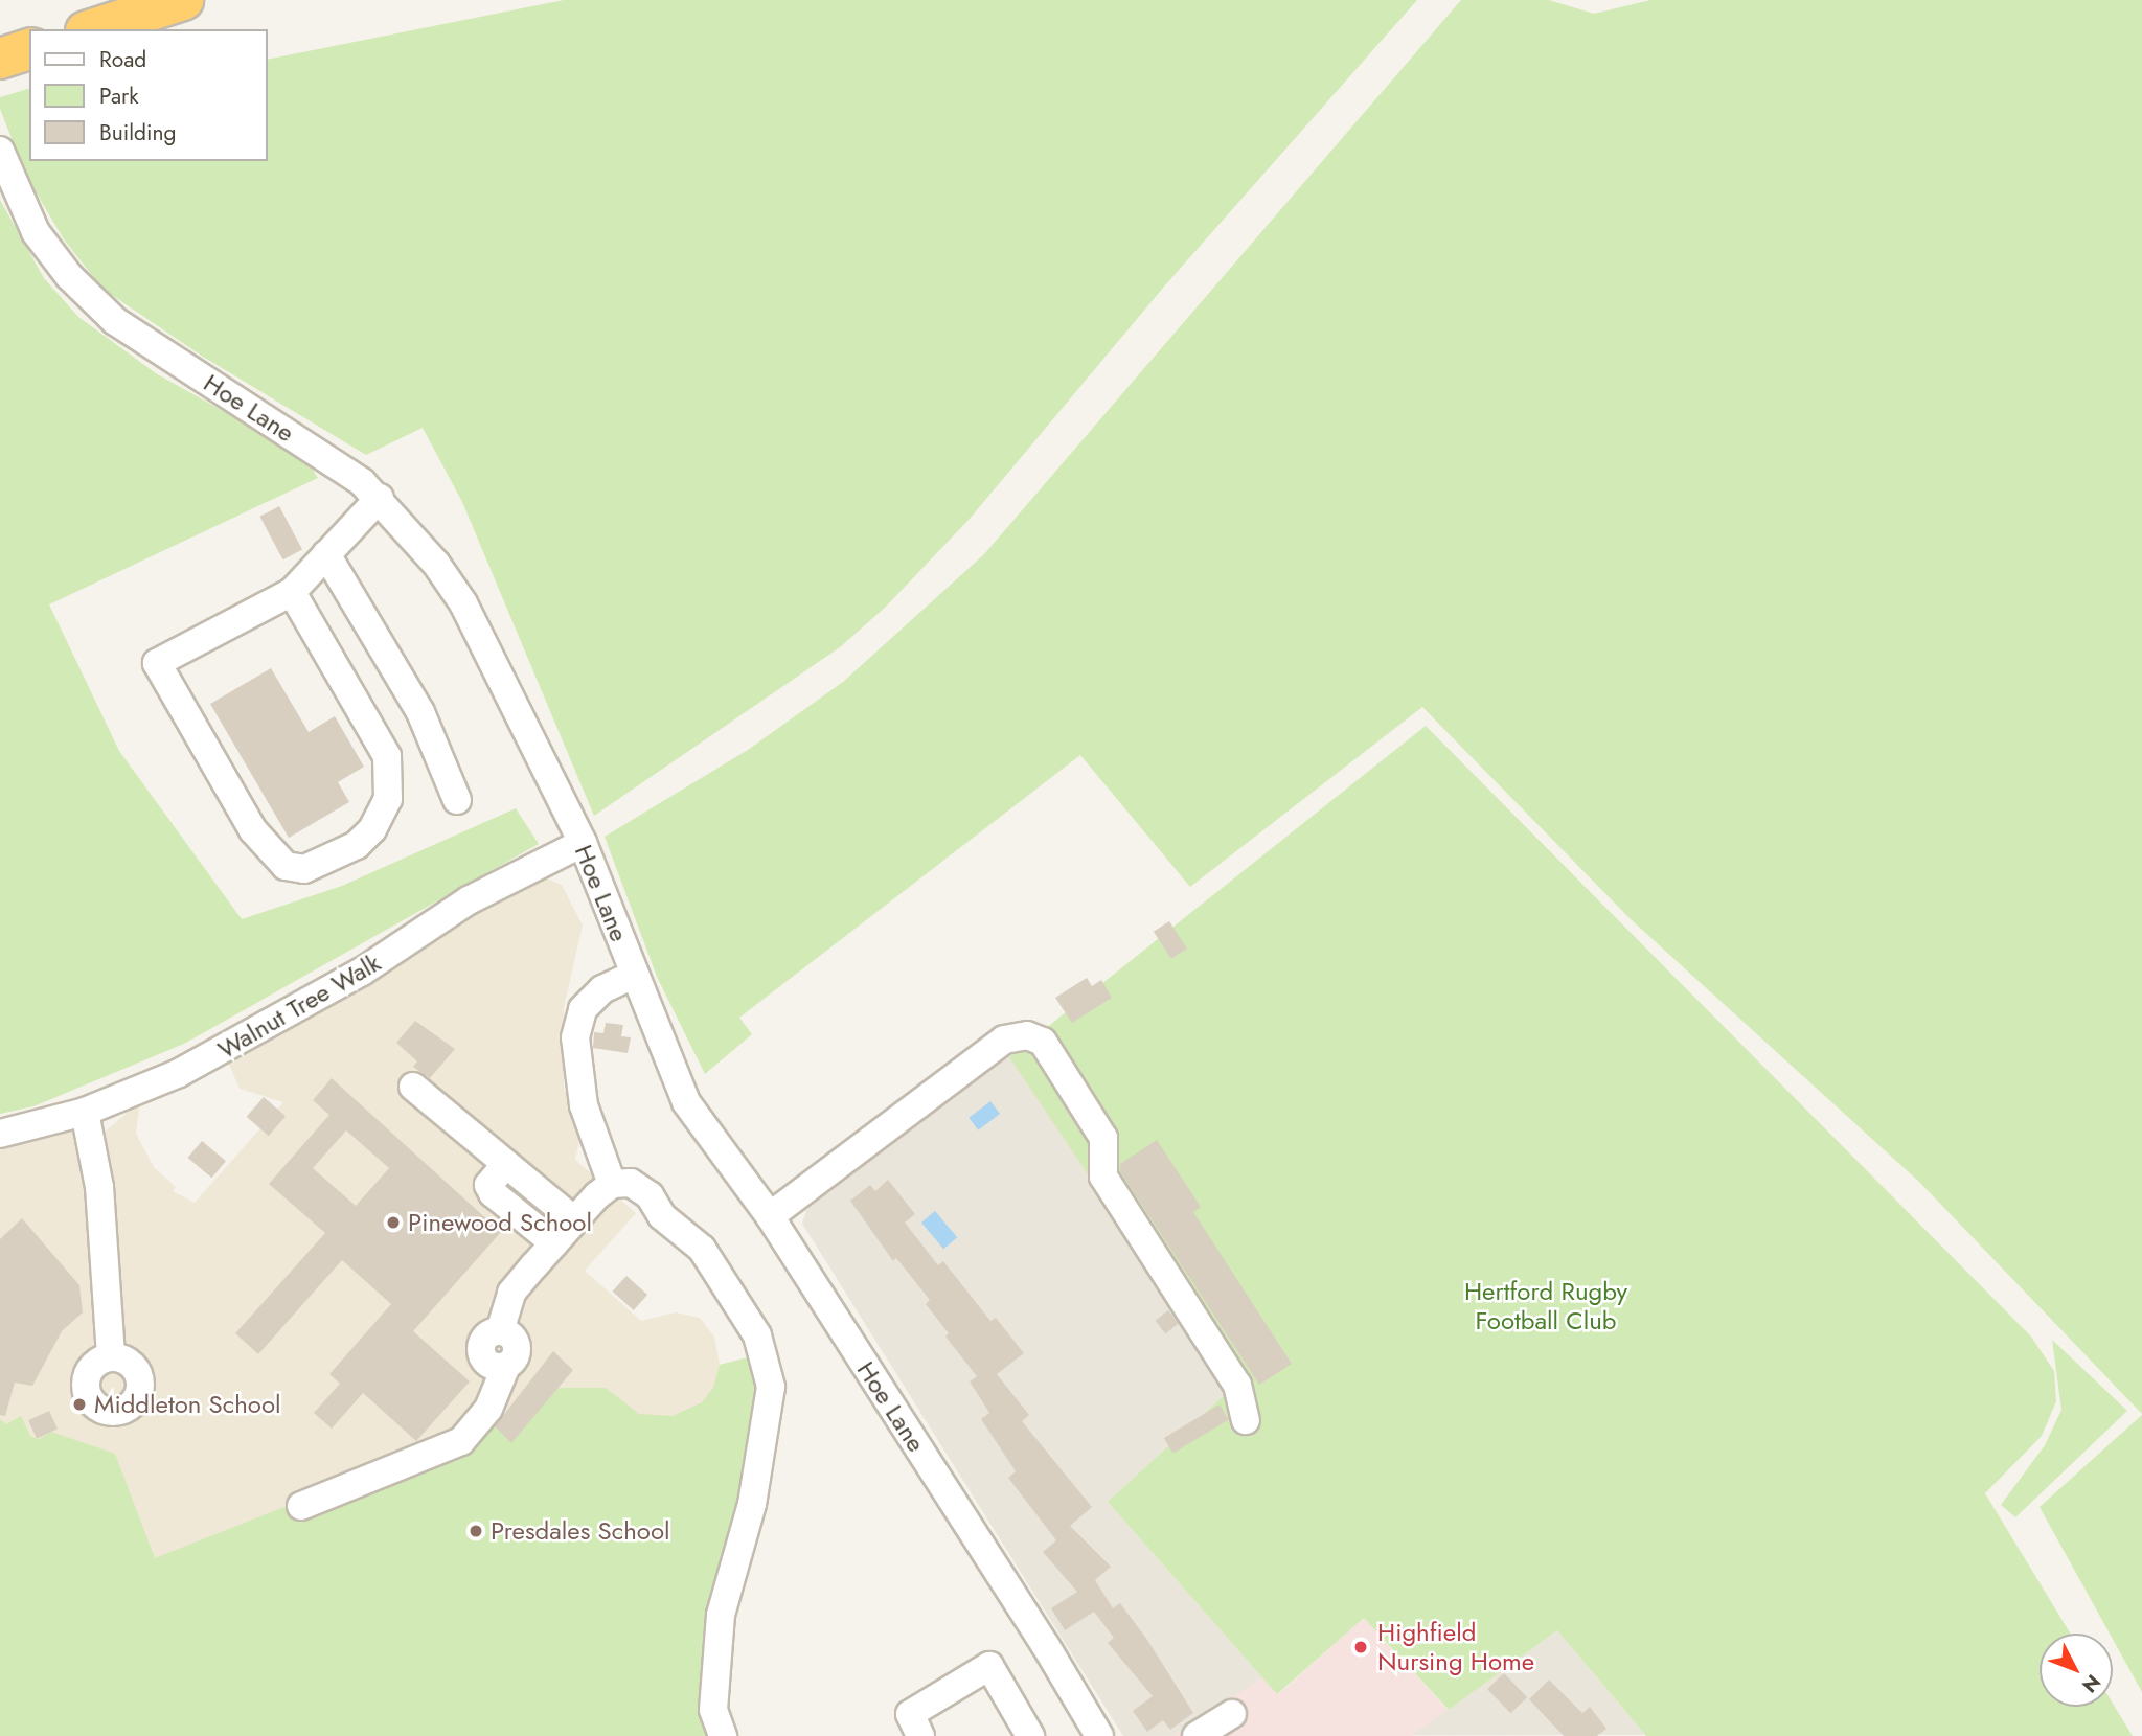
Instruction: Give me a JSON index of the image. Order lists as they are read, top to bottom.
{
  "streets": {
    "street": ["Hoe Lane", "Walnut Tree Walk"]
  },
  "crossings": [
    ["Hoe Lane", "Walnut Tree Walk"]
  ],
  "parks": ["Hertford Rugby Football Club"],
  "places": [
    "Pinewood School",
    "Middleton School",
    "Presdales School",
    "Highfield Nursing Home"
  ],
  "legend": ["Road", "Park", "Building"],
  "north": "bottom right"
}
